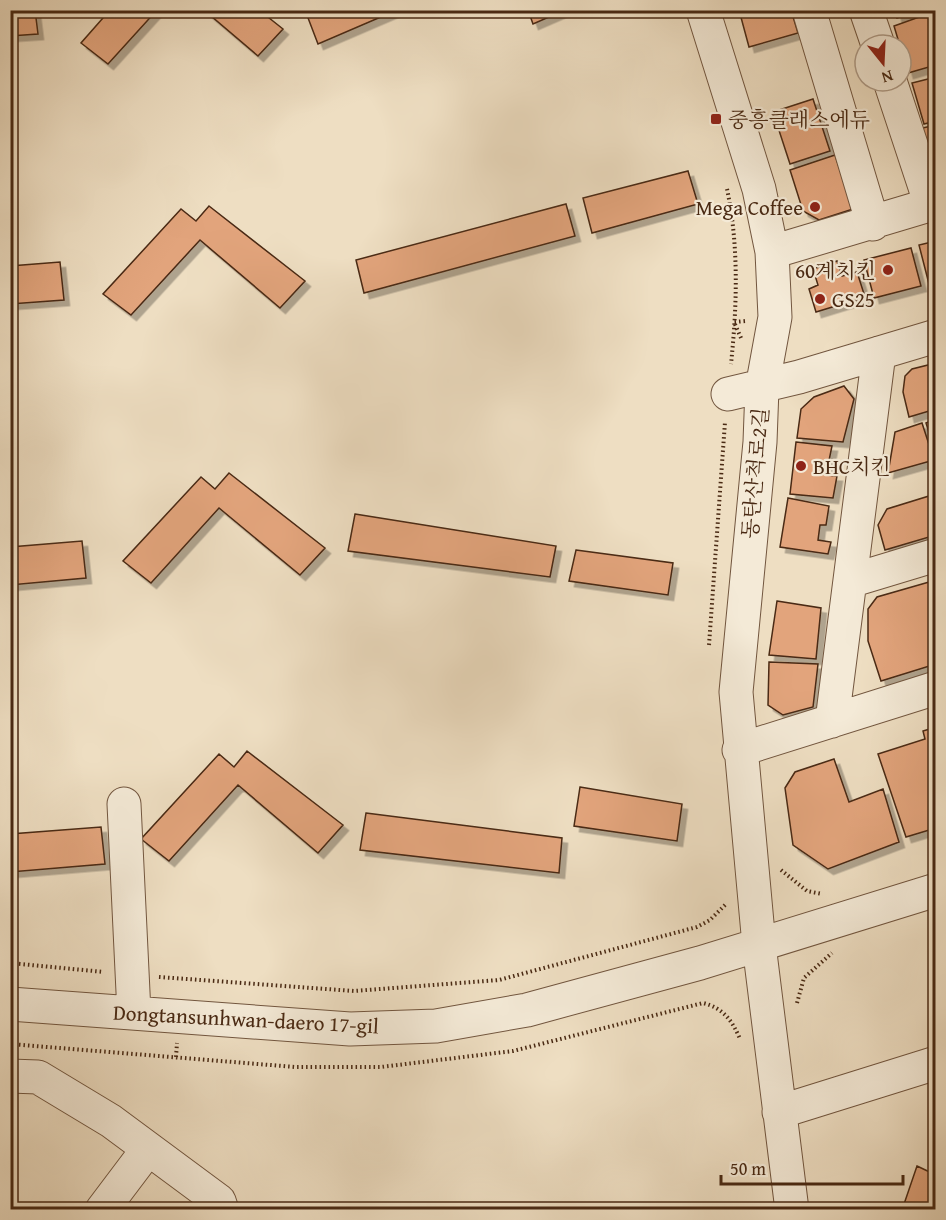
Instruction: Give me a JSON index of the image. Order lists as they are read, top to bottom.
{
  "streets": {
    "street": ["동탄산척로2길", "Dongtansunhwan-daero 17-gil"]
  },
  "crossings": [
    ["동탄산척로2길", "Dongtansunhwan-daero 17-gil"]
  ],
  "places": {
    "transit": ["중흥클래스에듀"],
    "other": [
      "Mega Coffee",
      "60계치킨",
      "GS25",
      "BHC치킨"
    ]
  },
  "scale_bar": "50 m",
  "north": "bottom"
}
